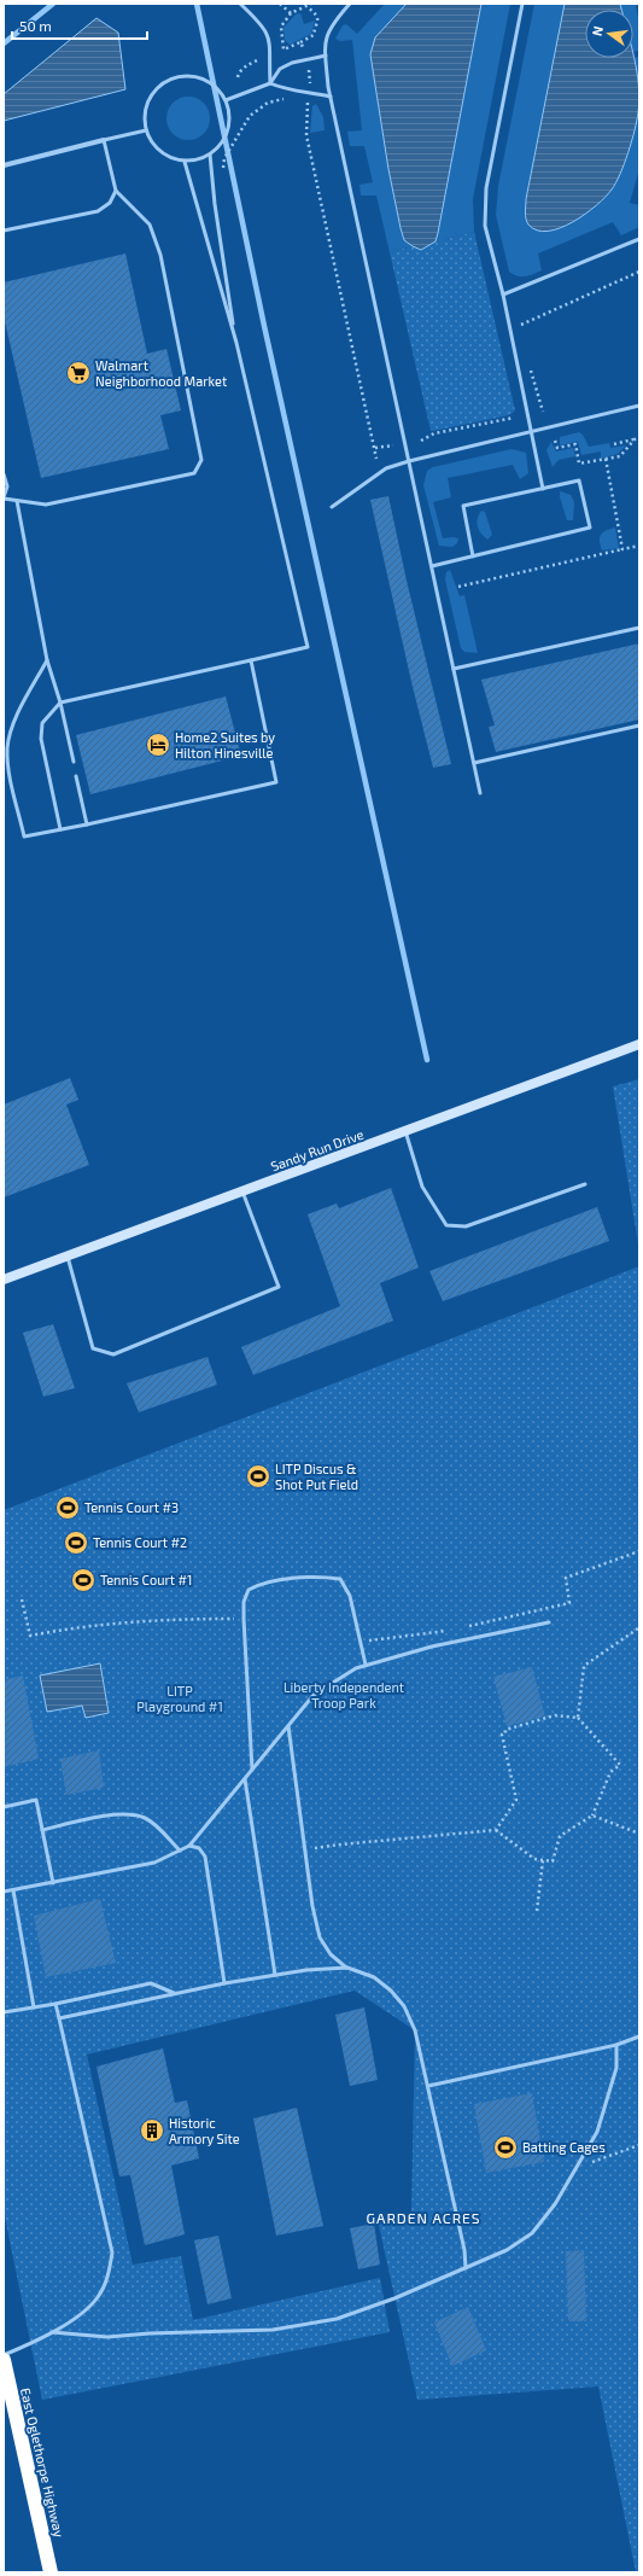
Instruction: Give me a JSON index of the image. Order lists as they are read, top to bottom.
{
  "streets": {
    "highway": ["East Oglethorpe Highway"],
    "street": ["Sandy Run Drive"]
  },
  "districts": ["GARDEN ACRES"],
  "parks": ["Liberty Independent Troop Park", "LITP Playground #1"],
  "places": {
    "supermarket": ["Walmart Neighborhood Market"],
    "hotel": ["Home2 Suites by Hilton Hinesville"],
    "sports": [
      "LITP Discus & Shot Put Field",
      "Tennis Court #3",
      "Tennis Court #2",
      "Tennis Court #1",
      "Batting Cages"
    ],
    "building": ["Historic Armory Site"]
  },
  "scale_bar": "50 m",
  "north": "left"
}
